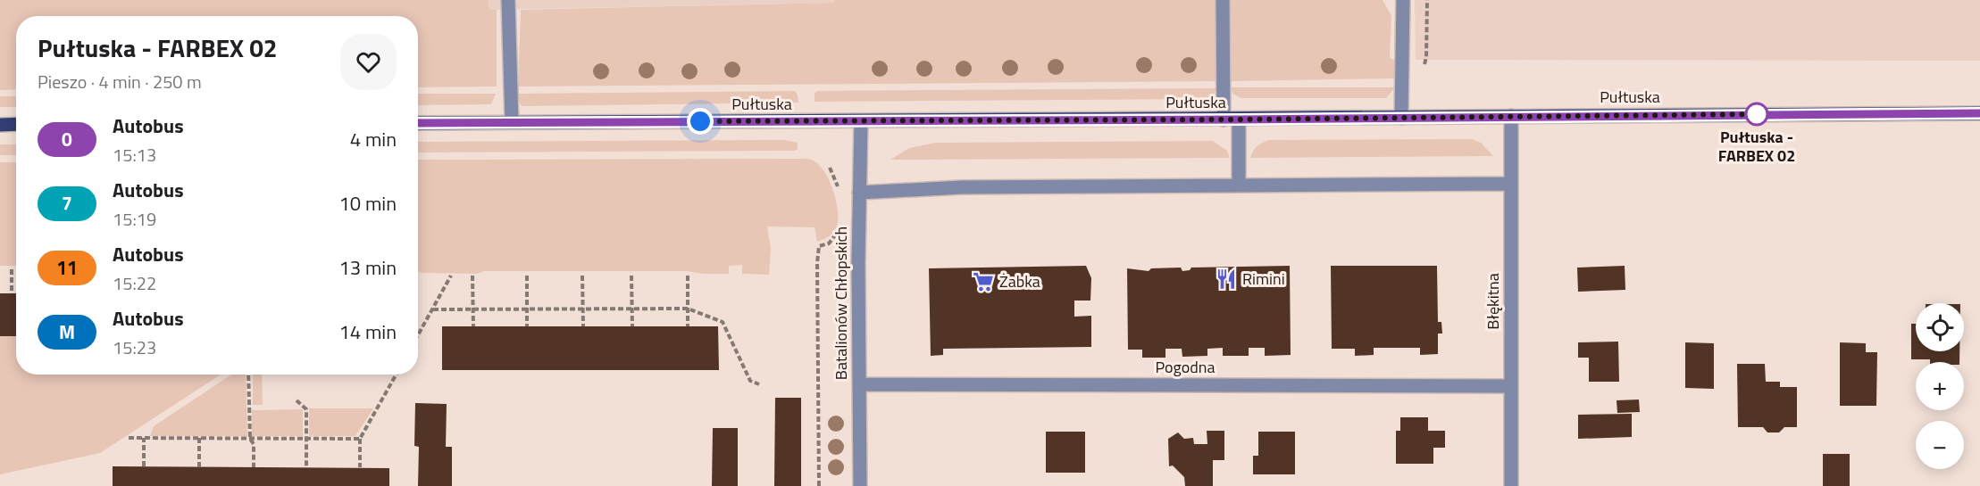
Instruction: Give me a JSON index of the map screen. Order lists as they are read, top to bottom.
{
  "streets": {
    "main road": ["Pułtuska"],
    "street": ["Błękitna", "Batalionów Chłopskich", "Pogodna"]
  },
  "crossings": [
    ["Pułtuska", "Błękitna"],
    ["Pułtuska", "Batalionów Chłopskich"],
    ["Błękitna", "Pogodna"],
    ["Batalionów Chłopskich", "Pogodna"]
  ],
  "places": {
    "other": ["Pułtuska - FARBEX 02"],
    "restaurant": ["Rimini"],
    "supermarket": ["Żabka"]
  },
  "lines": ["bus line 0"],
  "page": {
    "heading": ["Pułtuska - FARBEX 02", "Pieszo · 4 min · 250 m"],
    "list": [
      {
        "mark": "0",
        "name": "Autobus",
        "note": "15:13",
        "value": "4 min"
      },
      {
        "mark": "7",
        "name": "Autobus",
        "note": "15:19",
        "value": "10 min"
      },
      {
        "mark": "11",
        "name": "Autobus",
        "note": "15:22",
        "value": "13 min"
      },
      {
        "mark": "M",
        "name": "Autobus",
        "note": "15:23",
        "value": "14 min"
      }
    ],
    "map_buttons": ["+", "−"]
  }
}
